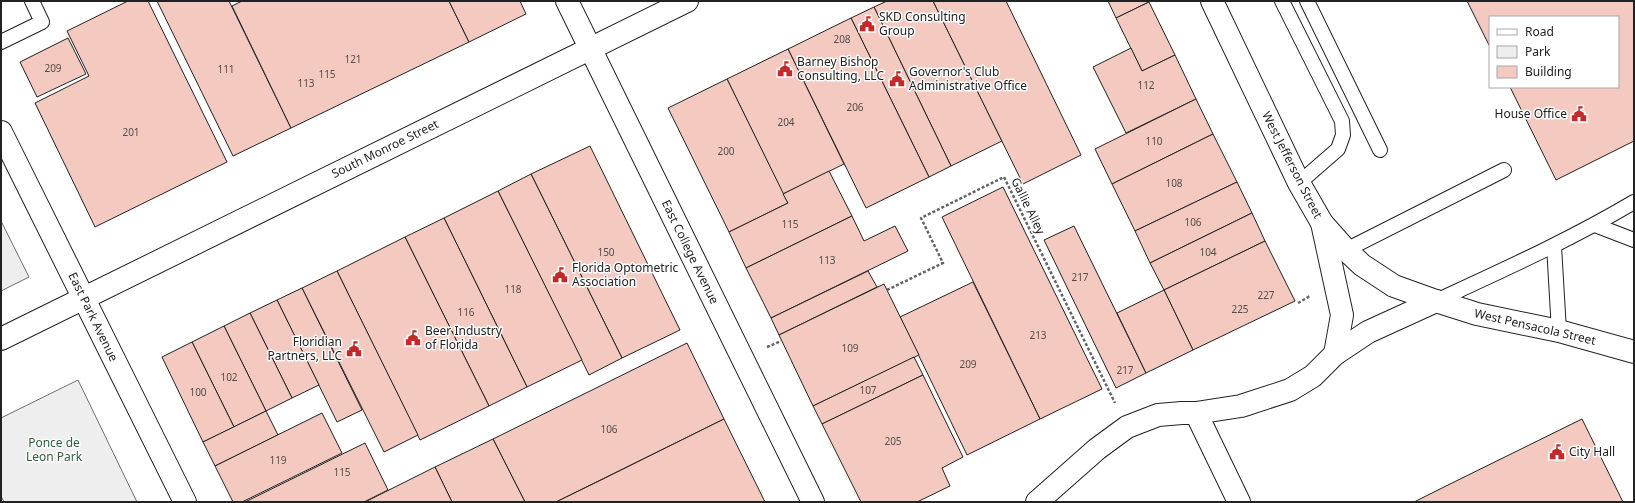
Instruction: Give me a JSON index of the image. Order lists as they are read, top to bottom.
{
  "streets": {
    "street": [
      "South Monroe Street",
      "West Jefferson Street",
      "East College Avenue",
      "East Park Avenue",
      "West Pensacola Street"
    ],
    "path": ["Gallie Alley"]
  },
  "crossings": [
    ["South Monroe Street", "East College Avenue"],
    ["South Monroe Street", "East Park Avenue"],
    ["West Jefferson Street", "West Pensacola Street"]
  ],
  "parks": ["Ponce de Leon Park"],
  "places": {
    "public building": [
      "SKD Consulting Group",
      "Barney Bishop Consulting, LLC",
      "Governor's Club Administrative Office",
      "House Office",
      "Florida Optometric Association",
      "Beer Industry of Florida",
      "Floridian Partners, LLC",
      "City Hall"
    ]
  },
  "house_numbers": [
    "208",
    "121",
    "209",
    "111",
    "115",
    "113",
    "112",
    "206",
    "204",
    "201",
    "110",
    "200",
    "108",
    "106",
    "115",
    "150",
    "104",
    "113",
    "217",
    "118",
    "227",
    "225",
    "116",
    "213",
    "109",
    "209",
    "217",
    "102",
    "107",
    "100",
    "106",
    "205",
    "119",
    "115"
  ],
  "legend": ["Road", "Park", "Building"]
}
